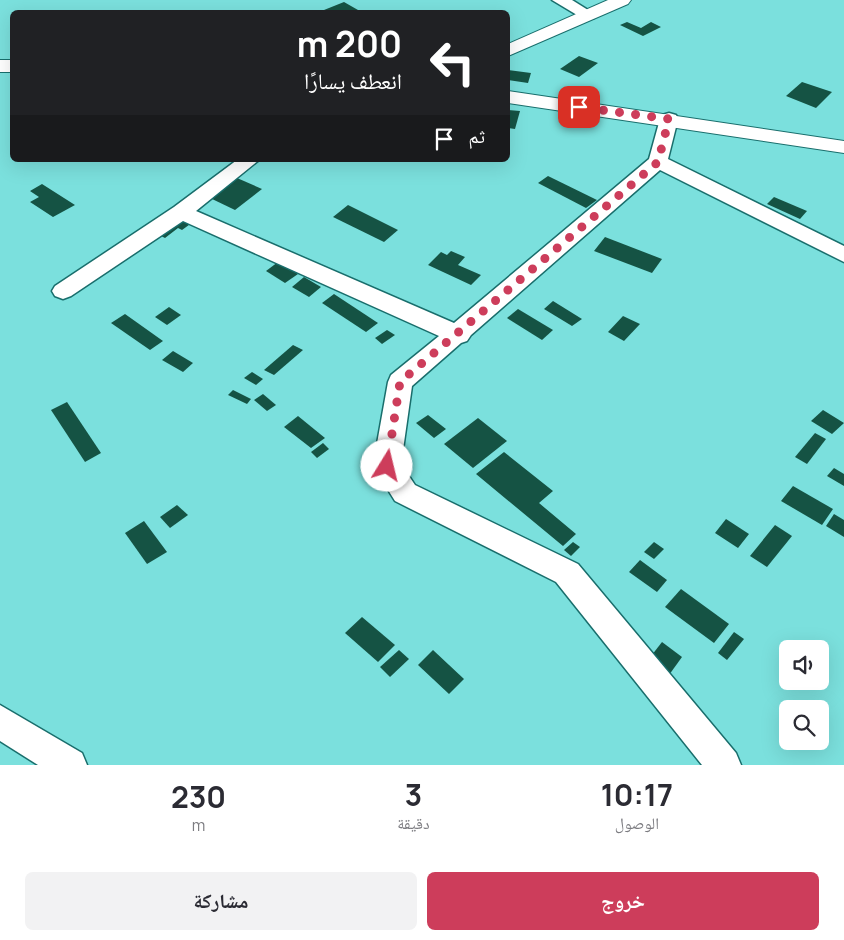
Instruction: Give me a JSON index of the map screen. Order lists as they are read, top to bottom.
{
  "page": {
    "turn": ["200 m", "انعطف يسارًا"],
    "then": "ثم",
    "eta": [
      "10:17",
      "الوصول",
      "3",
      "دقيقة",
      "230",
      "m"
    ],
    "buttons": ["خروج", "مشاركة"]
  }
}
